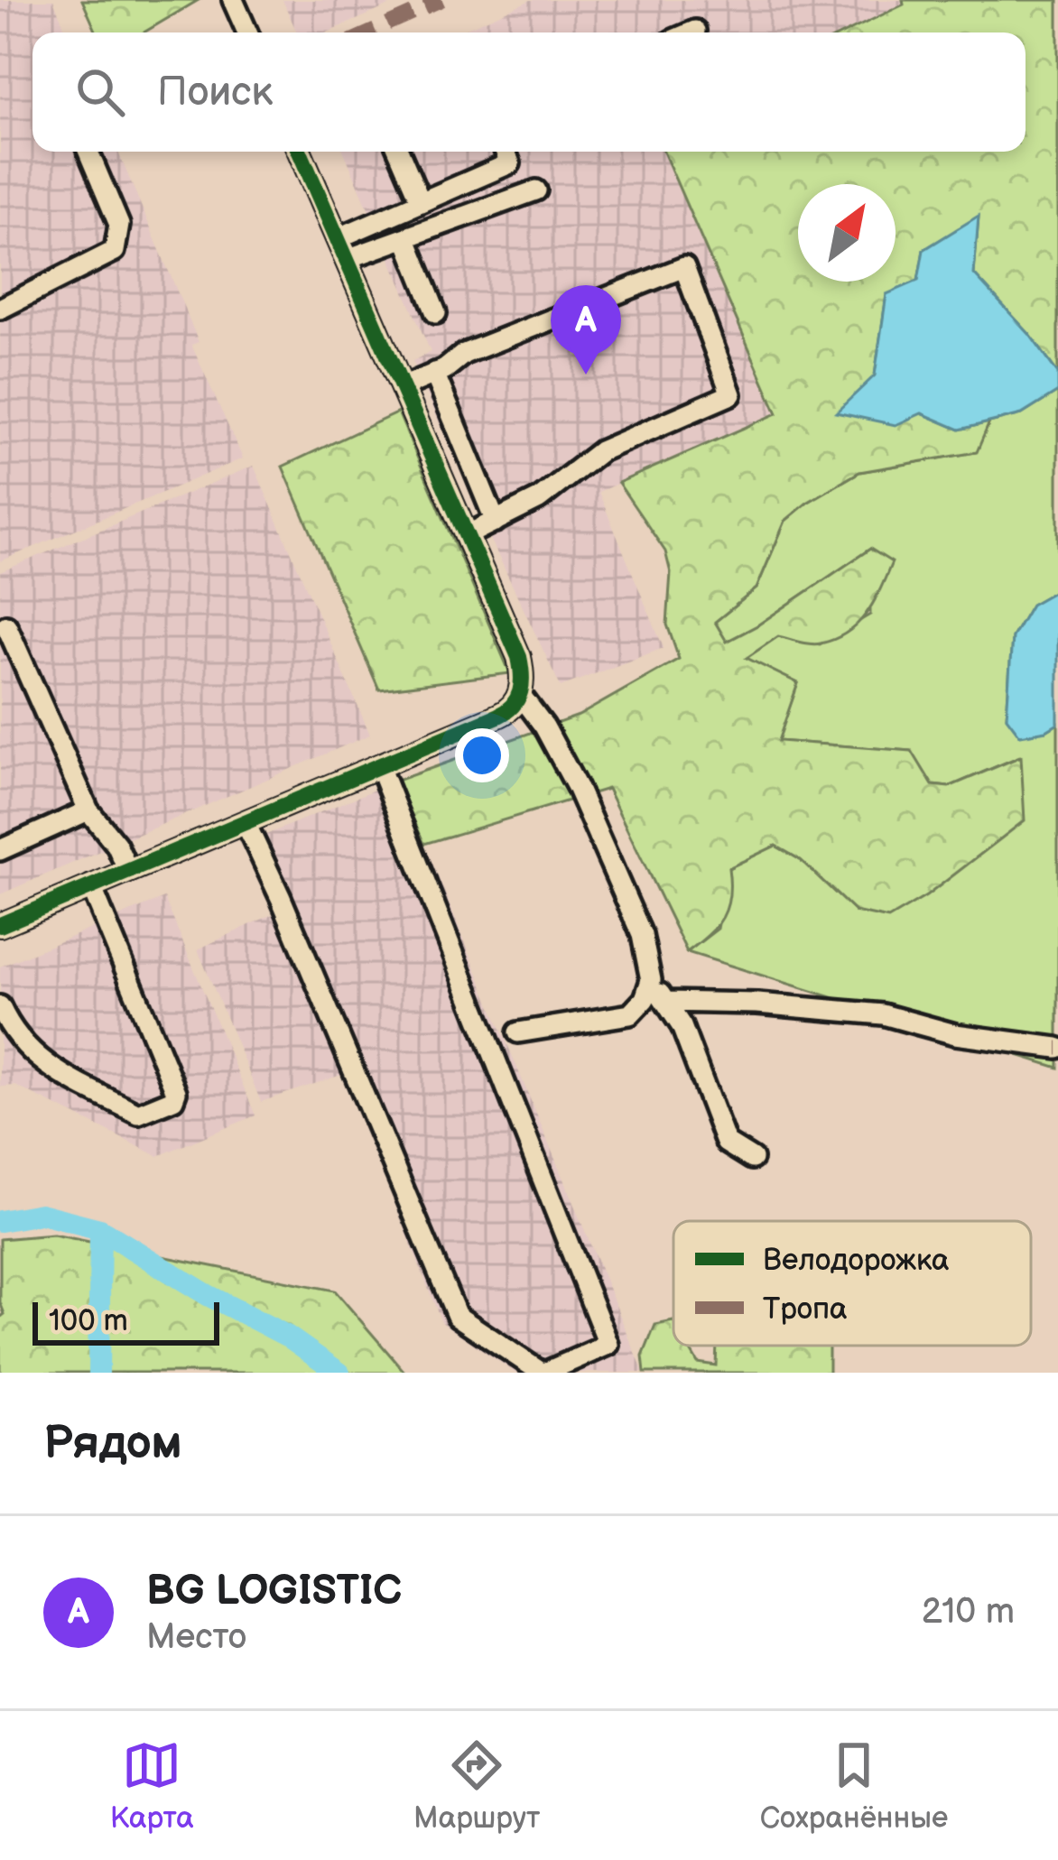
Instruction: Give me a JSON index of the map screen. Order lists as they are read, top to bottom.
{
  "legend": ["Велодорожка", "Тропа"],
  "scale_bar": "100 m",
  "north": "top right",
  "page": {
    "search": "Поиск",
    "pins": "A",
    "scale": "100 m",
    "heading": "Рядом",
    "list": [
      {
        "mark": "A",
        "name": "BG LOGISTIC",
        "note": "Место",
        "value": "210 m"
      }
    ],
    "nav": ["Карта", "Маршрут", "Сохранённые"]
  }
}
